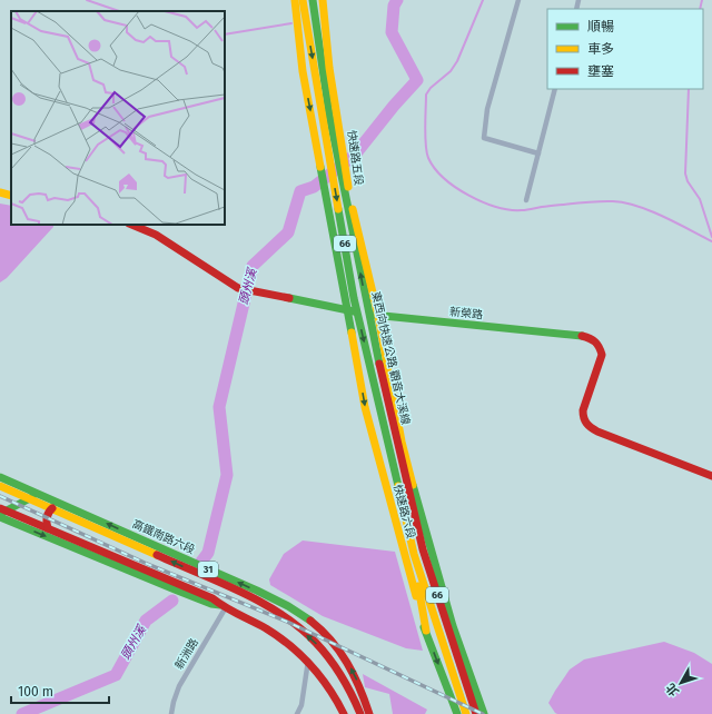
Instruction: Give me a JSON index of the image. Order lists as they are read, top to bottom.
{
  "streets": {
    "main road": [
      "快速路五段",
      "66",
      "新榮路",
      "東西向快速公路 觀音大溪線",
      "快速路六段",
      "高鐵南路六段",
      "31"
    ],
    "street": ["新洲路"]
  },
  "crossings": [
    ["快速路五段", "新榮路"],
    ["快速路五段", "快速路六段"],
    ["66", "新榮路"],
    ["66", "快速路六段"],
    ["新榮路", "快速路六段"],
    ["31", "新洲路"]
  ],
  "water": ["頭州溪"],
  "legend": ["順暢", "車多", "壅塞"],
  "scale_bar": "100 m",
  "north": "bottom left"
}
